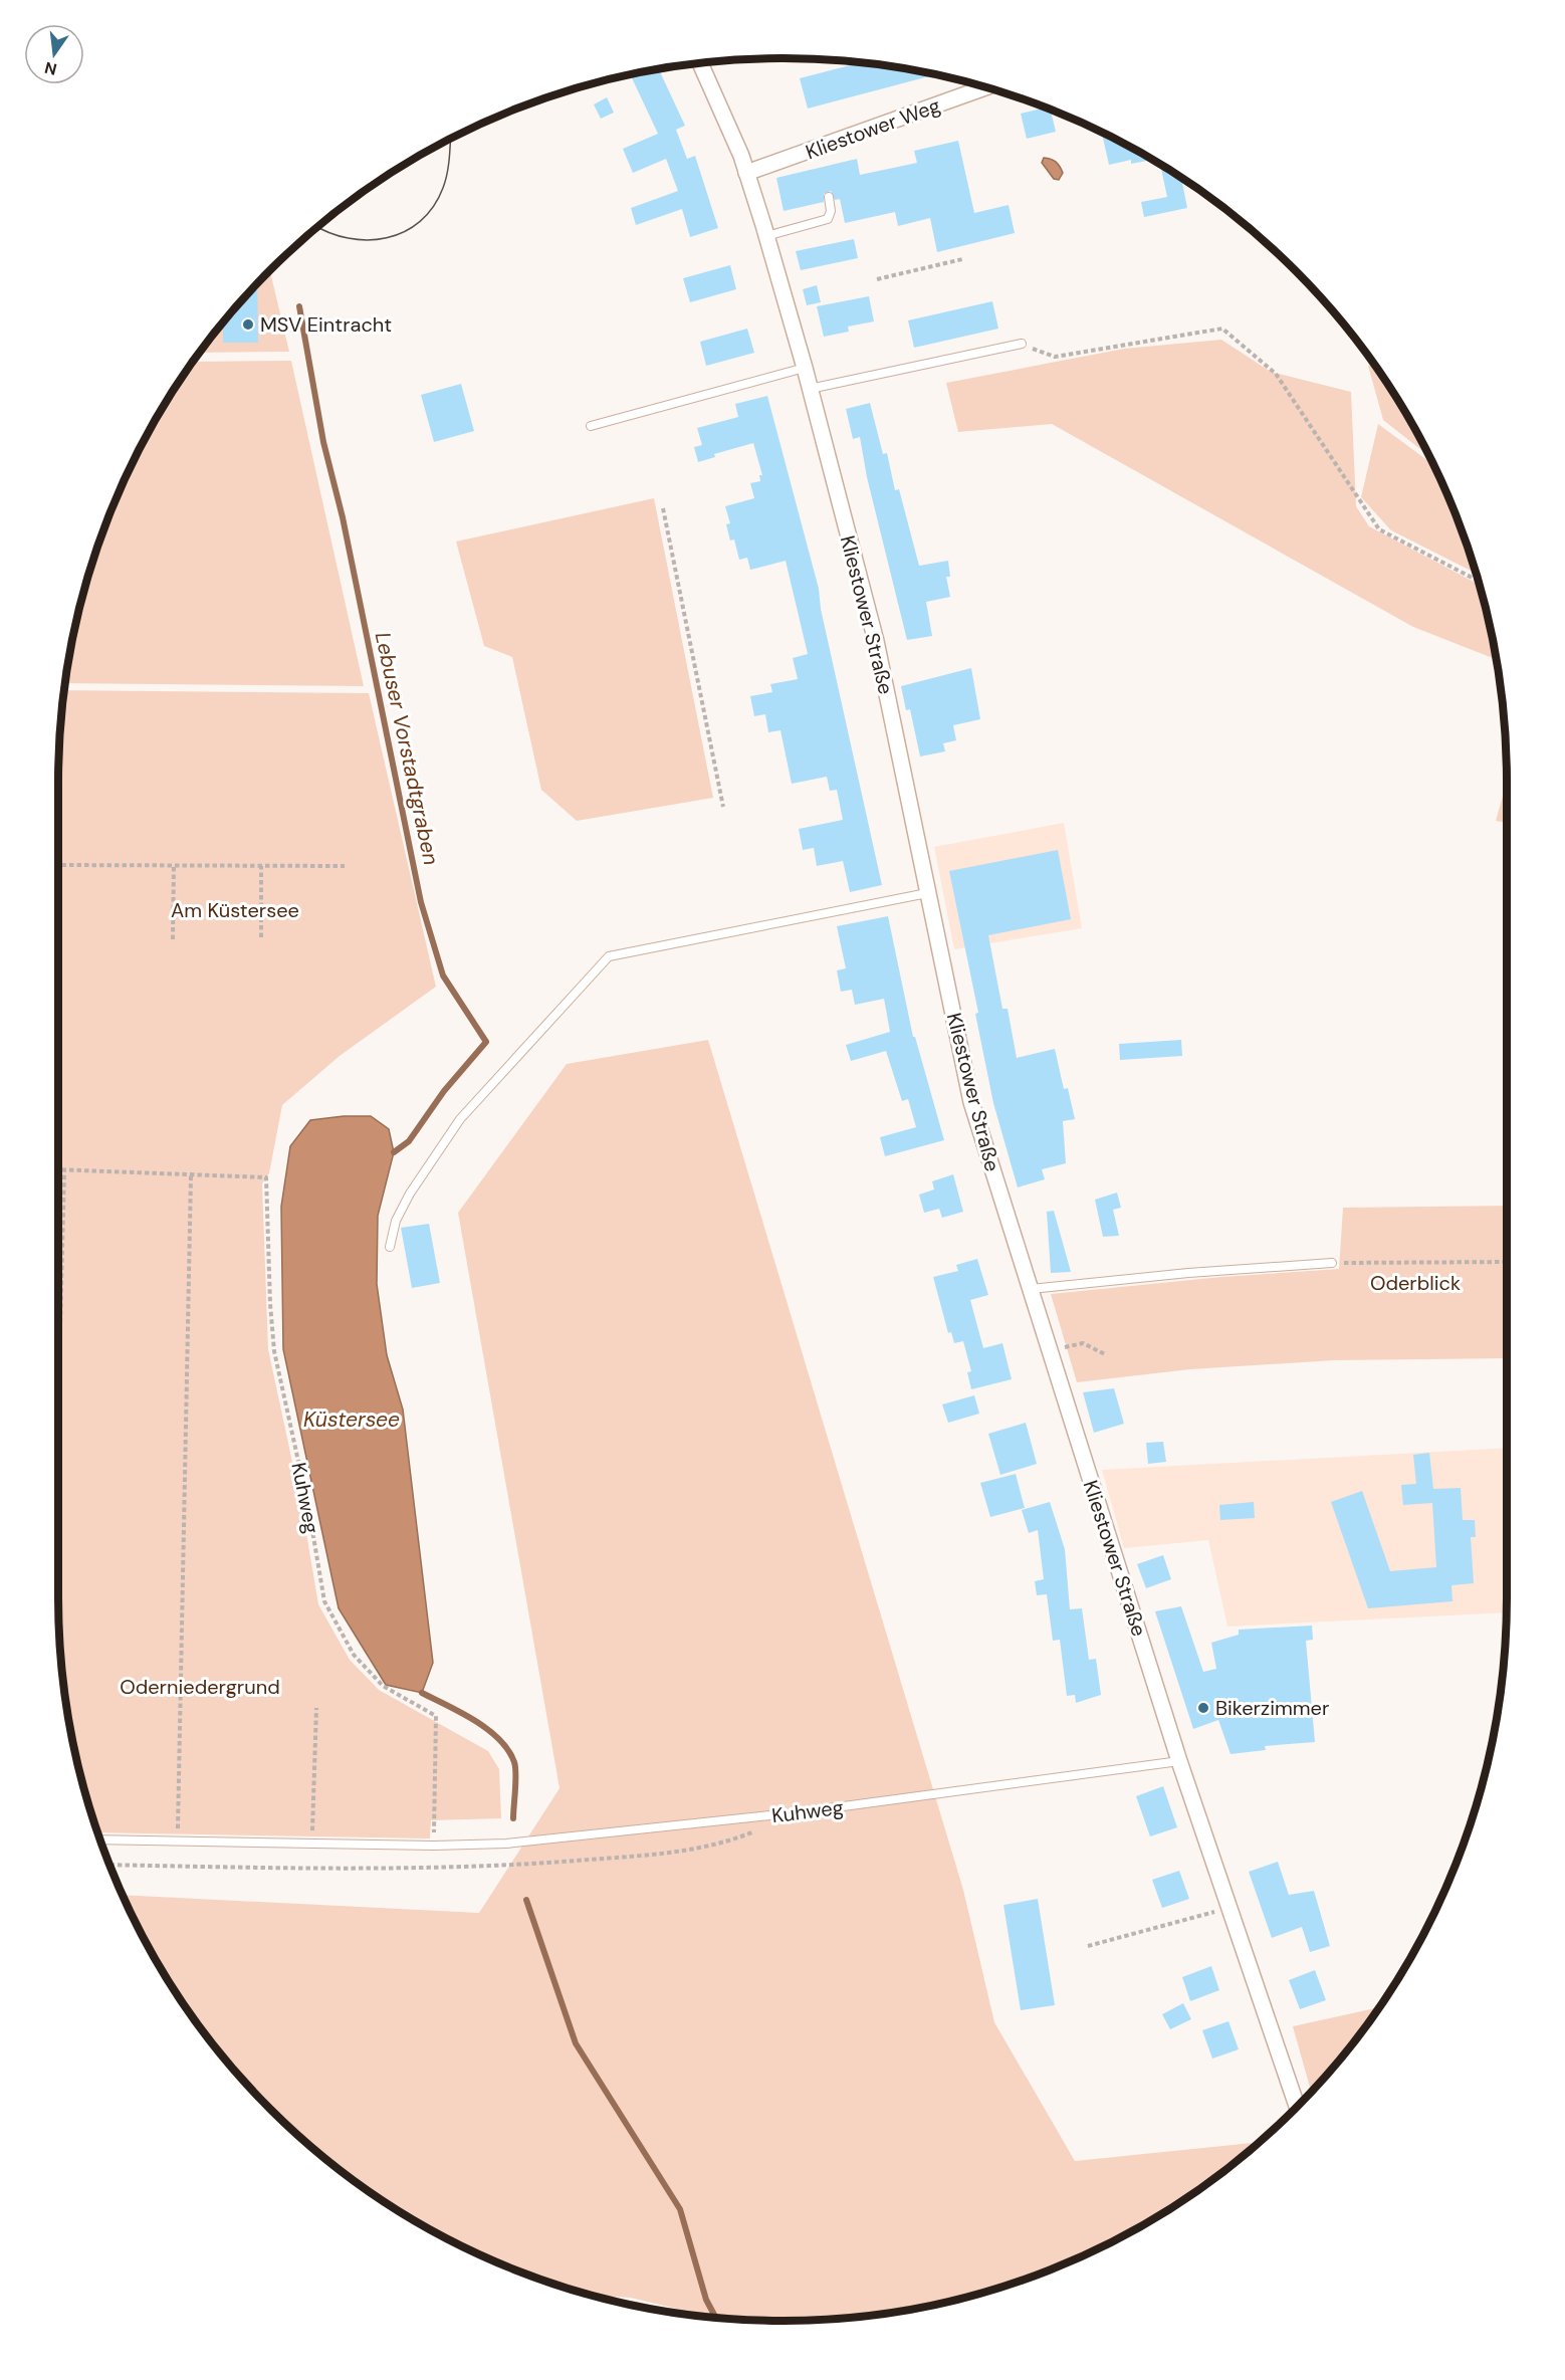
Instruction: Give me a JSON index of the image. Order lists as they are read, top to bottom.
{
  "streets": {
    "street": ["Kliestower Weg", "Kliestower Straße"],
    "lane": ["Kuhweg"]
  },
  "crossings": [
    ["Kliestower Weg", "Kliestower Straße"],
    ["Kliestower Straße", "Kuhweg"]
  ],
  "water": ["Lebuser Vorstadtgraben", "Küstersee"],
  "parks": ["Am Küstersee", "Oderblick", "Oderniedergrund"],
  "places": ["MSV Eintracht", "Bikerzimmer"],
  "north": "bottom"
}
